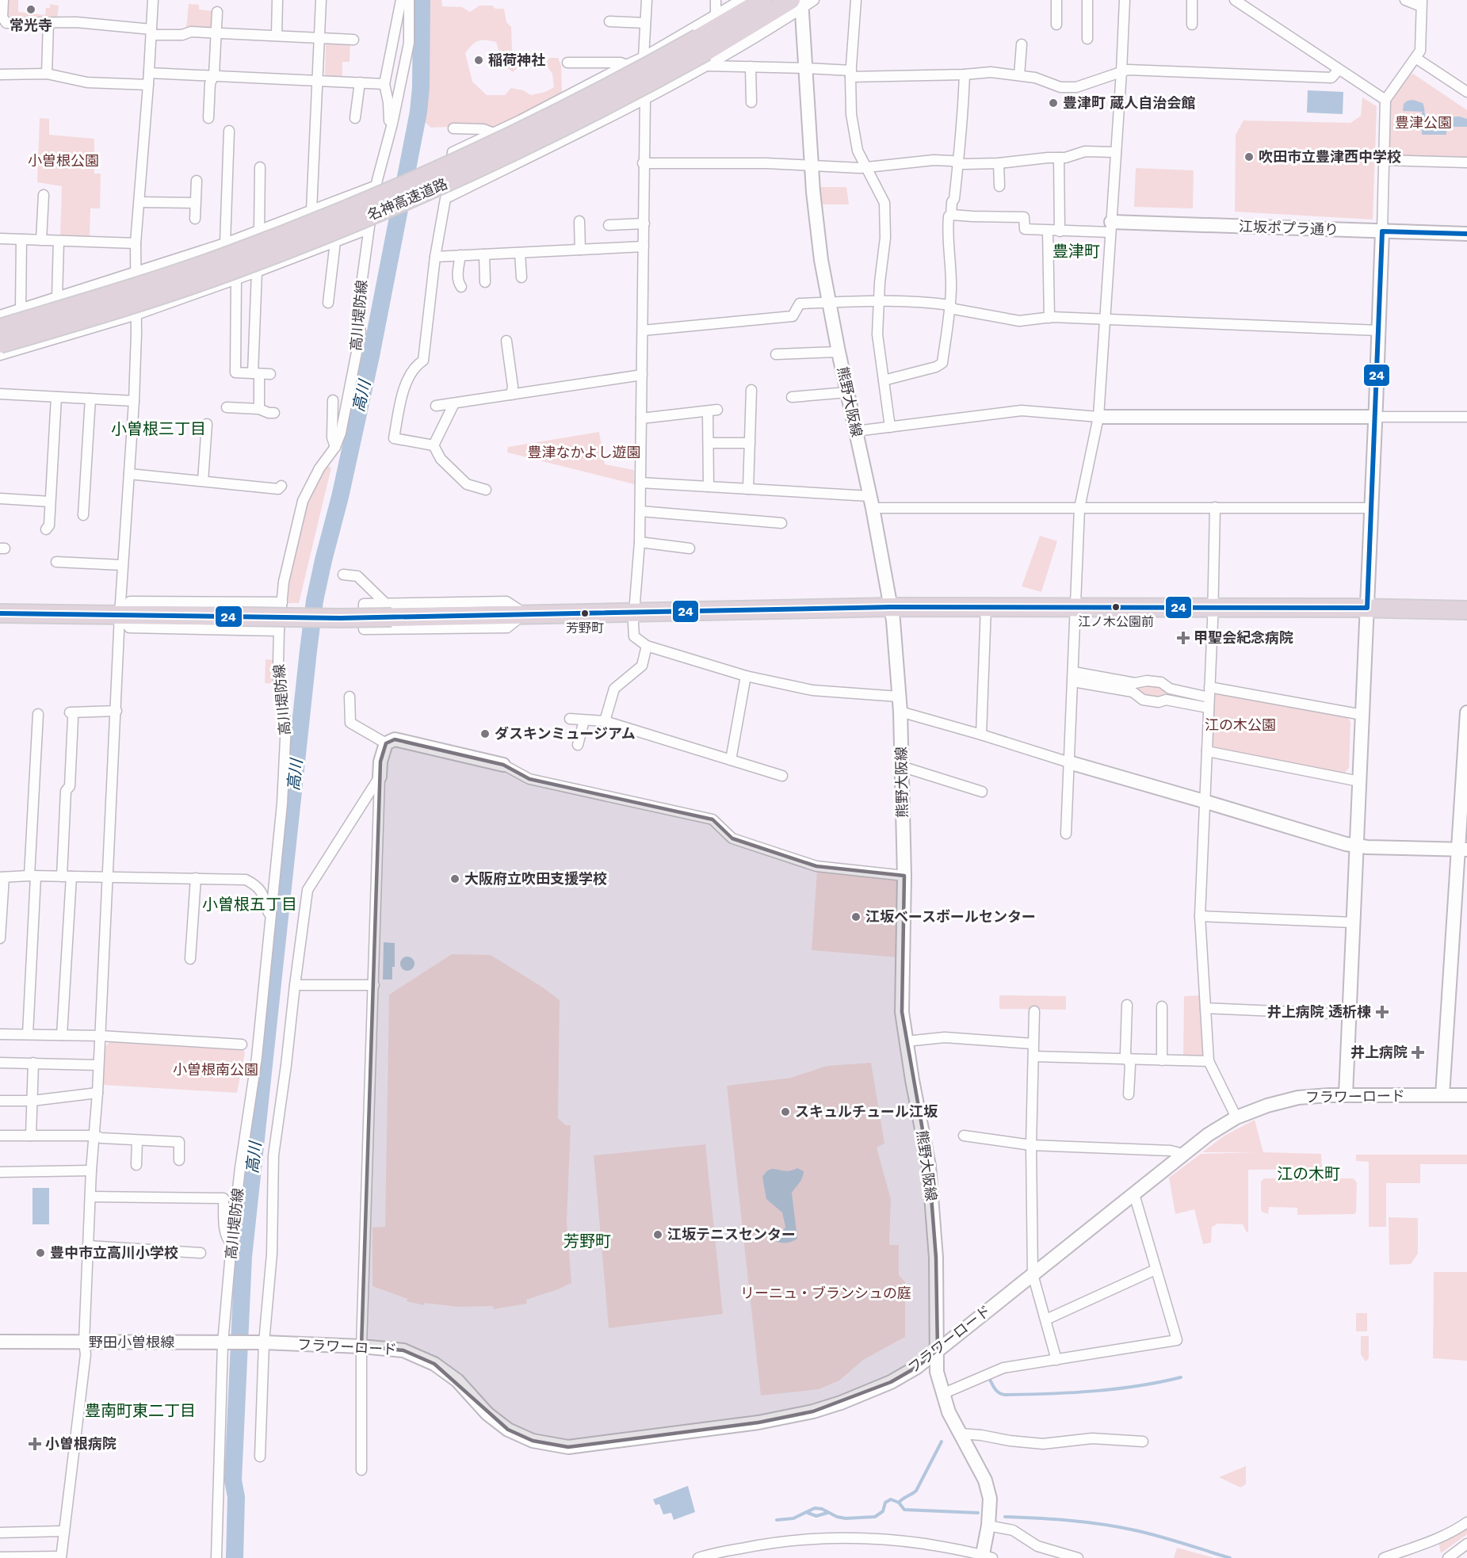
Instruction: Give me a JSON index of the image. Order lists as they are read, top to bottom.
{
  "streets": {
    "highway": ["名神高速道路"],
    "street": [
      "江坂ポプラ通り",
      "高川堤防線",
      "熊野大阪線",
      "フラワーロード",
      "野田小曽根線"
    ]
  },
  "crossings": [
    ["名神高速道路", "熊野大阪線"],
    ["高川堤防線", "野田小曽根線"],
    ["熊野大阪線", "フラワーロード"],
    ["フラワーロード", "野田小曽根線"]
  ],
  "districts": [
    "豊津町",
    "小曽根三丁目",
    "小曽根五丁目",
    "江の木町",
    "芳野町",
    "豊南町東二丁目"
  ],
  "water": ["高川"],
  "parks": [
    "豊津公園",
    "小曽根公園",
    "豊津なかよし遊園",
    "江の木公園",
    "小曽根南公園",
    "リーニュ・ブランシュの庭"
  ],
  "places": {
    "other": [
      "常光寺",
      "稲荷神社",
      "豊津町 蔵人自治会館",
      "吹田市立豊津西中学校",
      "江ノ木公園前",
      "芳野町",
      "ダスキンミュージアム",
      "大阪府立吹田支援学校",
      "江坂ベースボールセンター",
      "スキュルチュール江坂",
      "江坂テニスセンター",
      "豊中市立高川小学校"
    ],
    "health": [
      "甲聖会紀念病院",
      "井上病院 透析棟",
      "井上病院",
      "小曽根病院"
    ]
  },
  "lines": ["transit line 24"]
}
